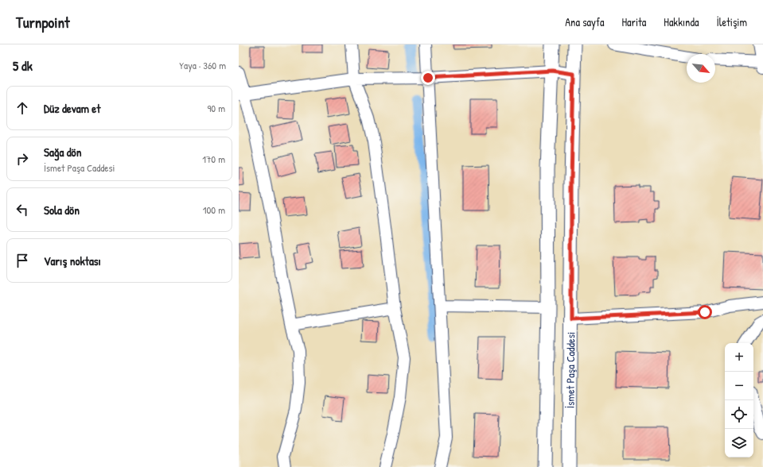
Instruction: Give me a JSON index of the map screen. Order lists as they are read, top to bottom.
{
  "streets": {
    "main road": ["İsmet Paşa Caddesi"]
  },
  "north": "bottom right",
  "page": {
    "header": "Turnpoint",
    "nav": [
      "Ana sayfa",
      "Harita",
      "Hakkında",
      "İletişim"
    ],
    "heading": ["5 dk", "Yaya · 360 m"],
    "list": [
      ["Düz devam et", "90 m"],
      ["Sağa dön", "İsmet Paşa Caddesi", "170 m"],
      ["Sola dön", "100 m"],
      "Varış noktası"
    ],
    "map_buttons": ["+", "−"]
  }
}
